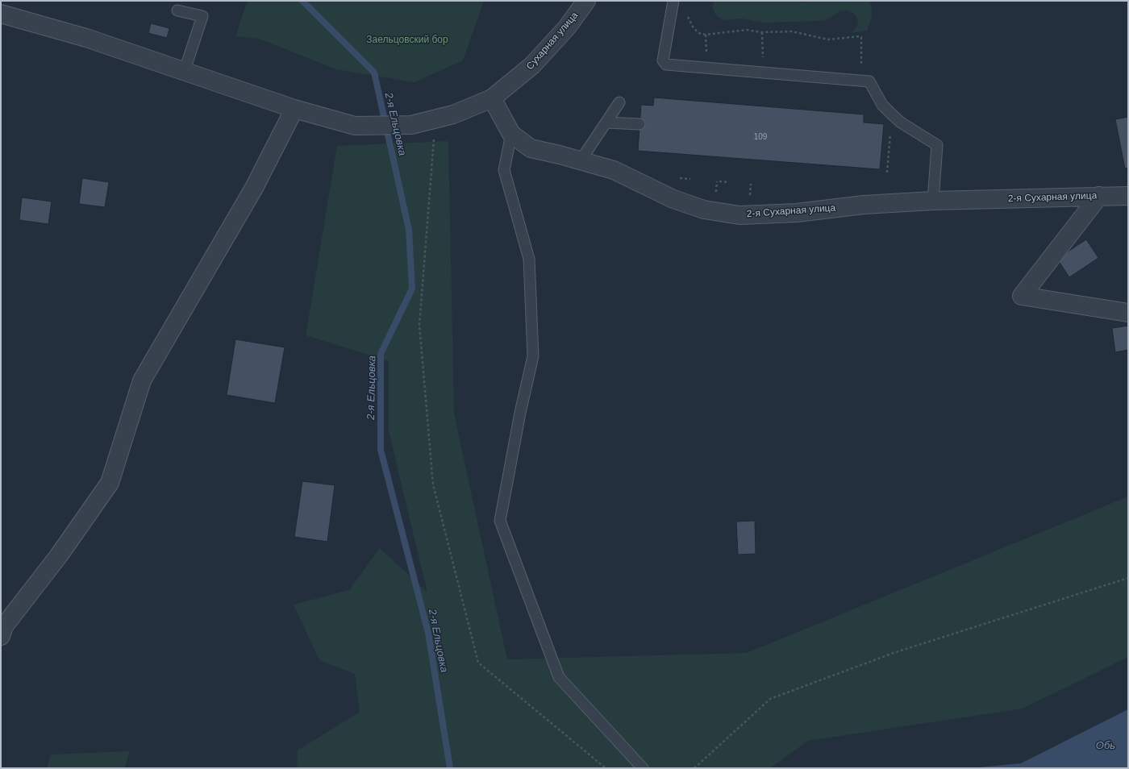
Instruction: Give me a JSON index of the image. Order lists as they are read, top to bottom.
{
  "streets": {
    "street": ["Сухарная улица", "2-я Сухарная улица"]
  },
  "crossings": [
    ["Сухарная улица", "2-я Сухарная улица"]
  ],
  "water": ["2-я Ельцовка", "Обь"],
  "parks": ["Заельцовский бор"],
  "house_numbers": ["109"]
}
